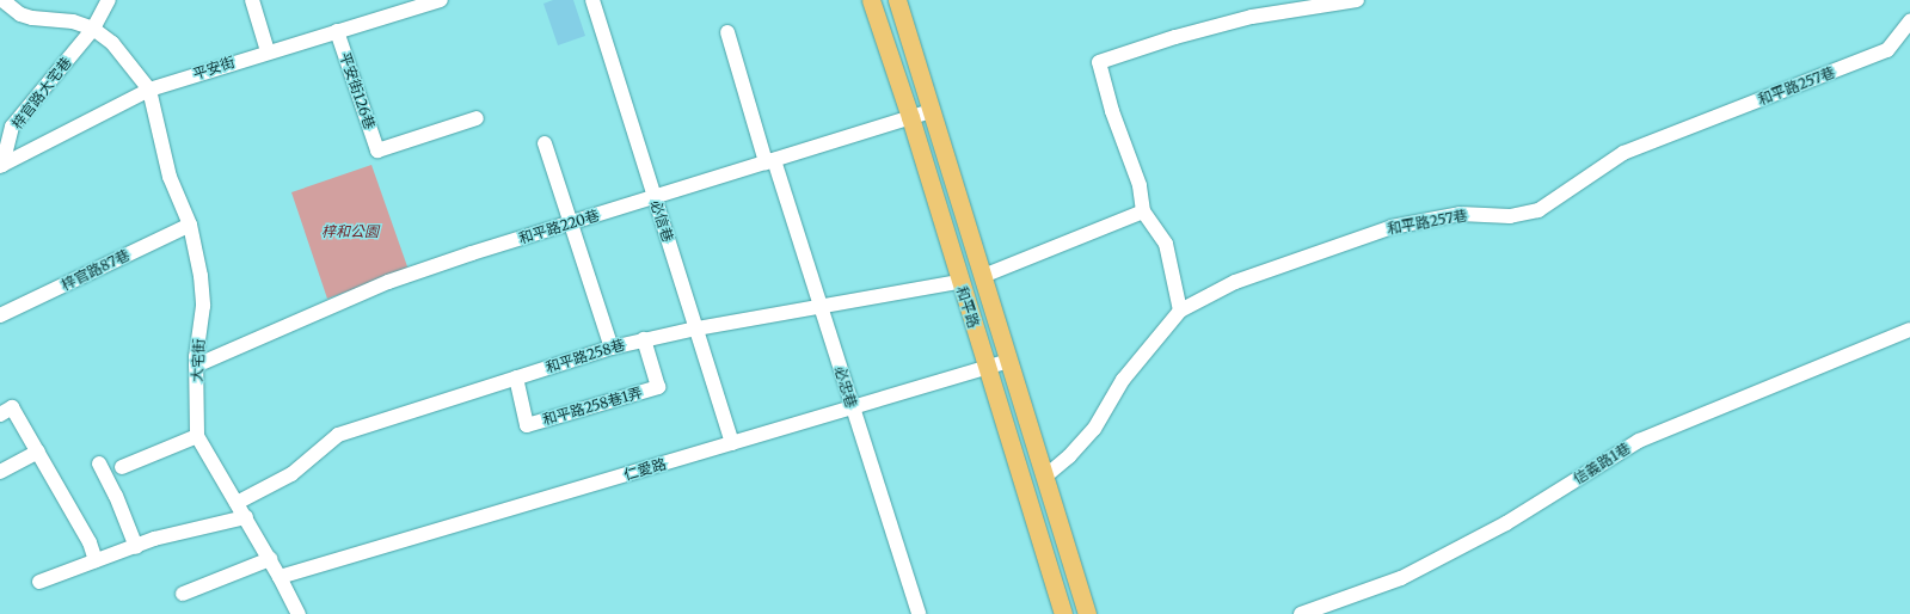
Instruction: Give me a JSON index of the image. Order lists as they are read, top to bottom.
{
  "streets": {
    "main road": ["和平路"],
    "street": [
      "平安街",
      "和平路257巷",
      "平安街126巷",
      "梓官路大宅巷",
      "必信巷",
      "和平路220巷",
      "梓官路87巷",
      "和平路258巷",
      "大宅街",
      "必忠巷",
      "和平路258巷1弄",
      "信義路1巷",
      "仁愛路"
    ]
  },
  "crossings": [
    ["平安街", "平安街126巷"],
    ["平安街", "梓官路大宅巷"],
    ["平安街", "大宅街"],
    ["和平路257巷", "和平路"],
    ["必信巷", "和平路220巷"],
    ["必信巷", "和平路258巷"],
    ["必信巷", "仁愛路"],
    ["和平路220巷", "和平路"],
    ["和平路220巷", "大宅街"],
    ["和平路220巷", "必忠巷"],
    ["梓官路87巷", "大宅街"],
    ["和平路", "和平路258巷"],
    ["和平路", "仁愛路"],
    ["和平路258巷", "大宅街"],
    ["和平路258巷", "必忠巷"],
    ["和平路258巷", "和平路258巷1弄"],
    ["大宅街", "仁愛路"],
    ["必忠巷", "仁愛路"]
  ],
  "parks": ["梓和公園"]
}
